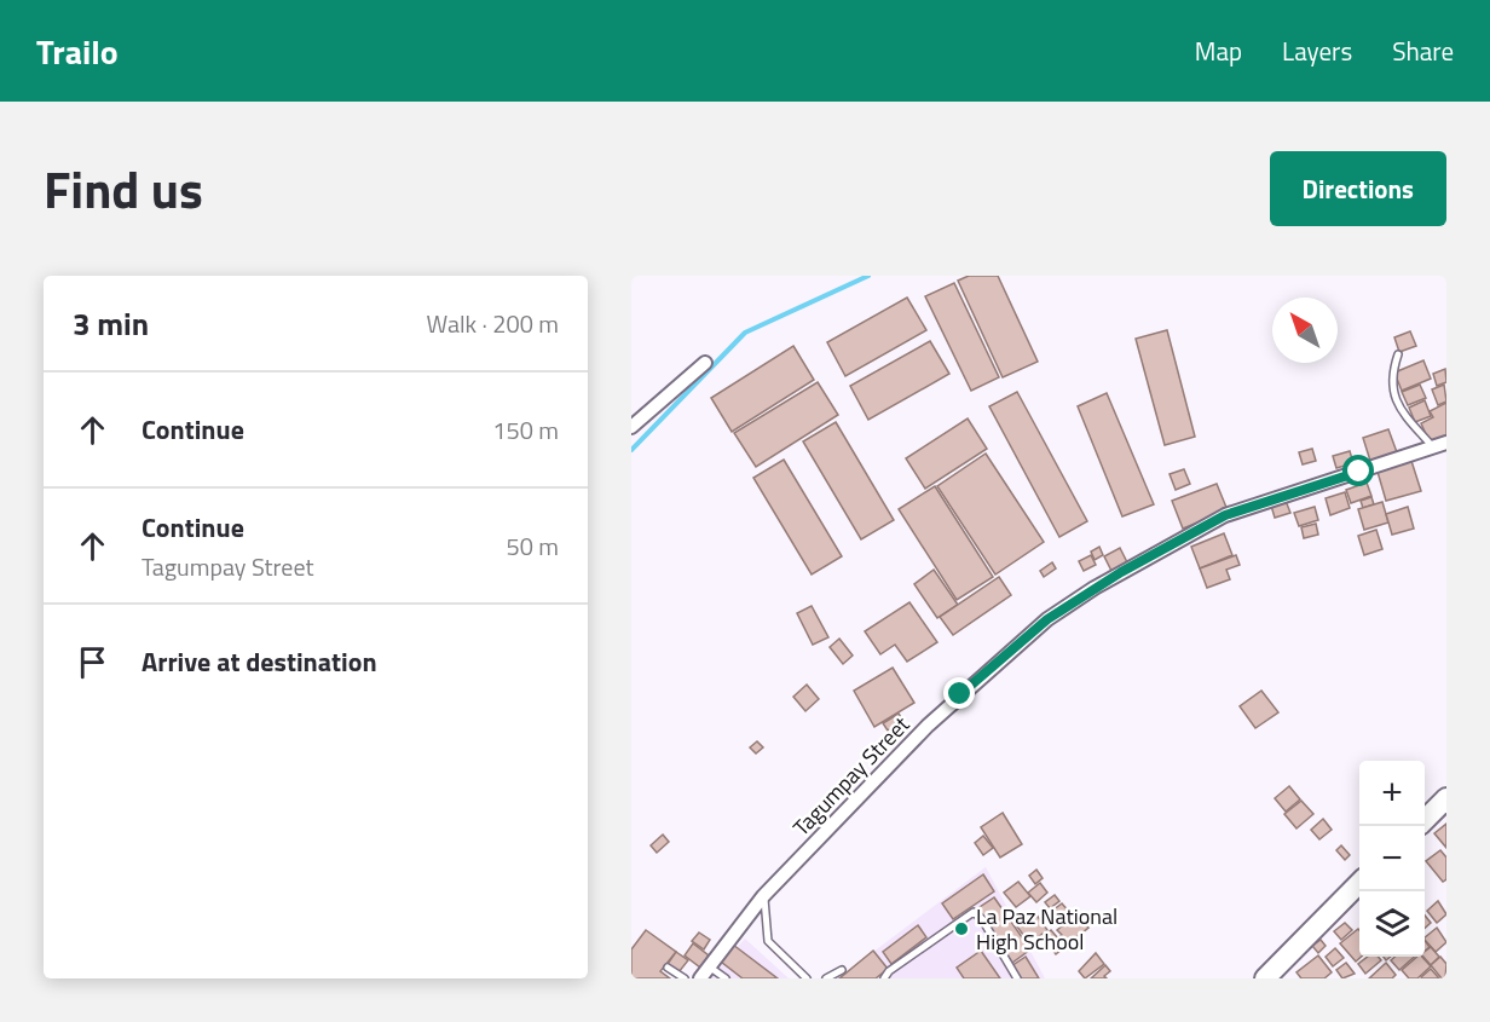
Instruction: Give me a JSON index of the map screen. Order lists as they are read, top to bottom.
{
  "streets": {
    "street": ["Tagumpay Street"]
  },
  "places": ["La Paz National High School"],
  "north": "top left",
  "page": {
    "header": "Trailo",
    "nav": ["Map", "Layers", "Share"],
    "title": "Find us",
    "buttons": "Directions",
    "heading": ["3 min", "Walk · 200 m"],
    "list": [
      ["Continue", "150 m"],
      ["Continue", "Tagumpay Street", "50 m"],
      "Arrive at destination"
    ],
    "map_buttons": ["+", "−"]
  }
}
